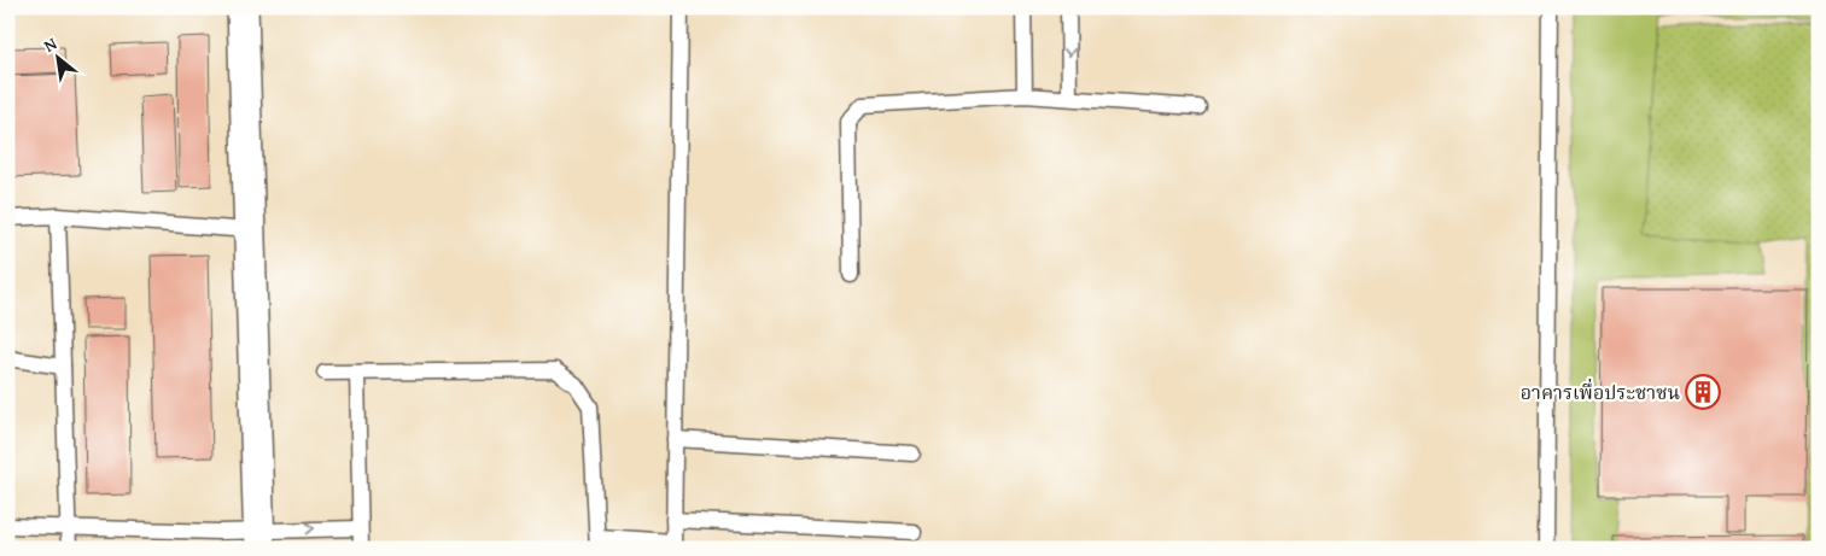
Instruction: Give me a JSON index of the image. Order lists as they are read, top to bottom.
{
  "places": {
    "building": ["อาคารเพื่อประชาชน"]
  },
  "north": "top left"
}
